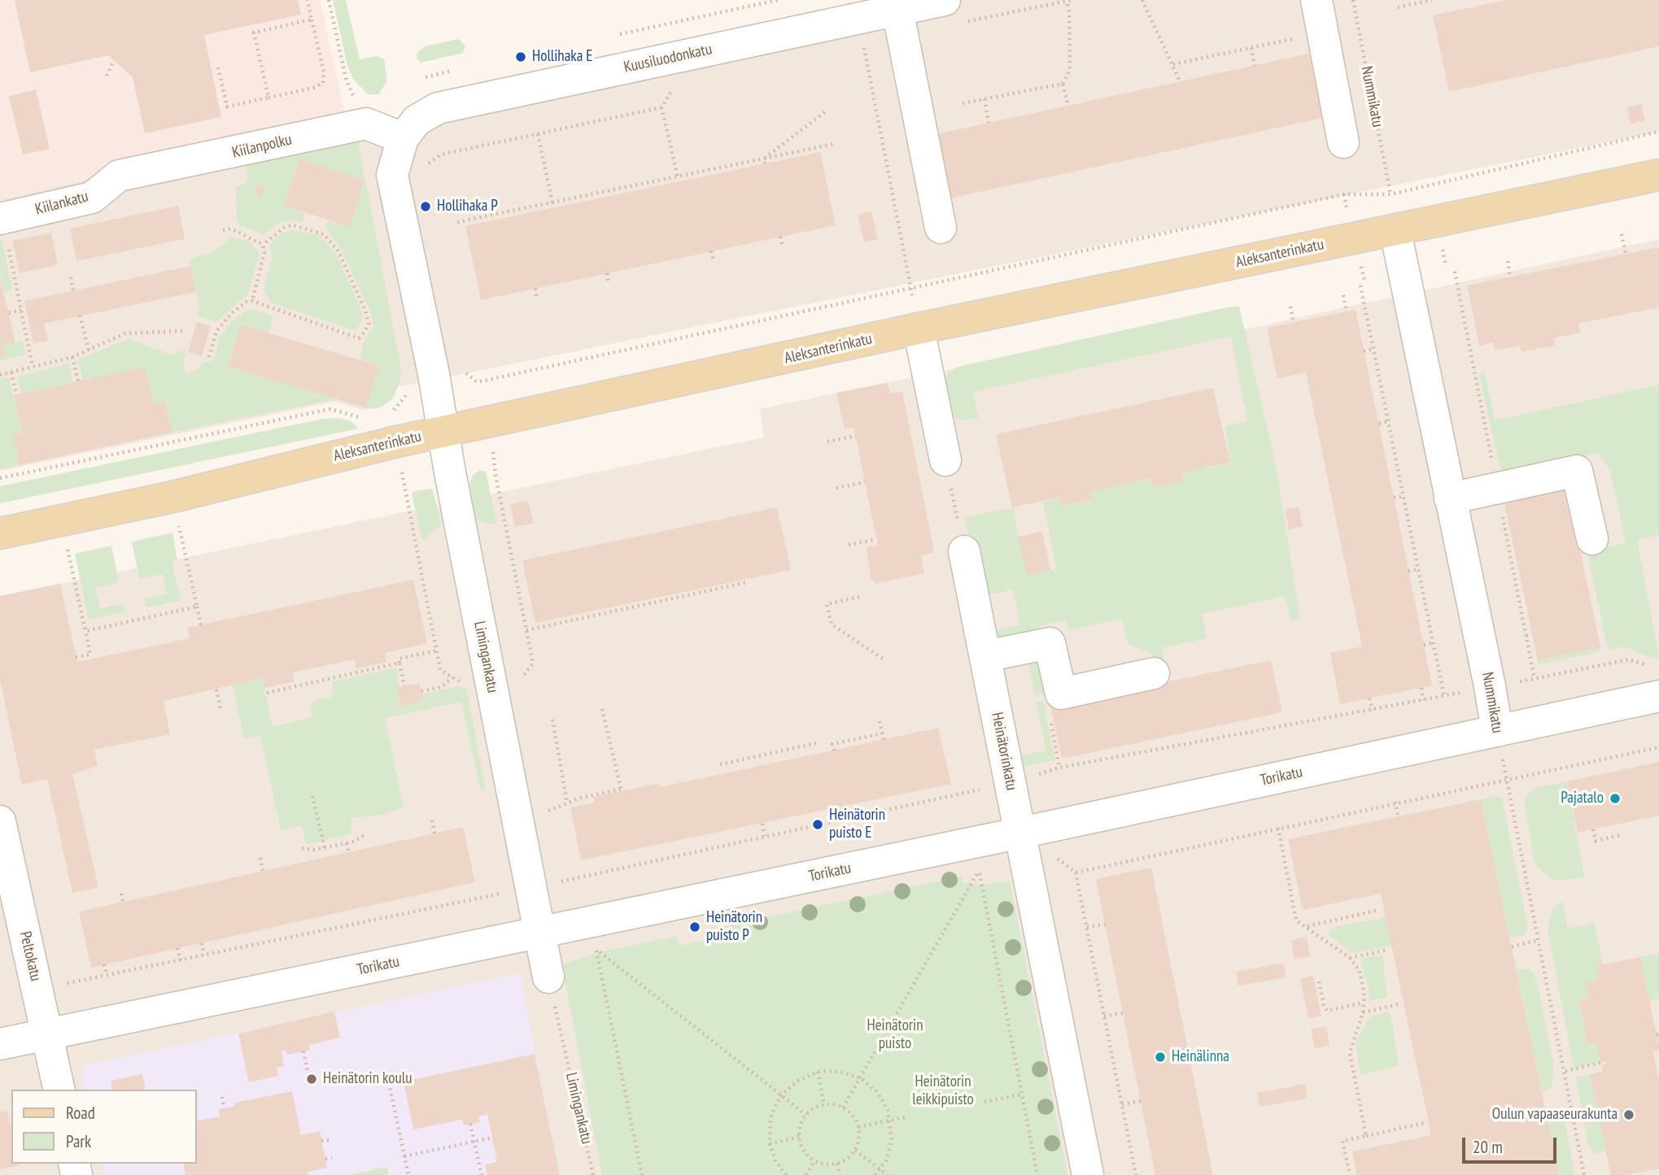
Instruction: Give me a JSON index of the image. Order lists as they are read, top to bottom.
{
  "streets": {
    "main road": ["Aleksanterinkatu"],
    "street": [
      "Kuusiluodonkatu",
      "Nummikatu",
      "Kiilanpolku",
      "Kiilankatu",
      "Limingankatu",
      "Heinätorinkatu",
      "Torikatu",
      "Peltokatu"
    ]
  },
  "crossings": [
    ["Kuusiluodonkatu", "Limingankatu"],
    ["Nummikatu", "Aleksanterinkatu"],
    ["Nummikatu", "Torikatu"],
    ["Kiilanpolku", "Kiilankatu"],
    ["Aleksanterinkatu", "Limingankatu"],
    ["Limingankatu", "Torikatu"],
    ["Heinätorinkatu", "Torikatu"],
    ["Torikatu", "Peltokatu"]
  ],
  "parks": ["Heinätorin puisto", "Heinätorin leikkipuisto"],
  "places": [
    "Hollihaka E",
    "Hollihaka P",
    "Pajatalo",
    "Heinätorin puisto E",
    "Heinätorin puisto P",
    "Heinälinna",
    "Heinätorin koulu",
    "Oulun vapaaseurakunta"
  ],
  "legend": ["Road", "Park"],
  "scale_bar": "20 m"
}
